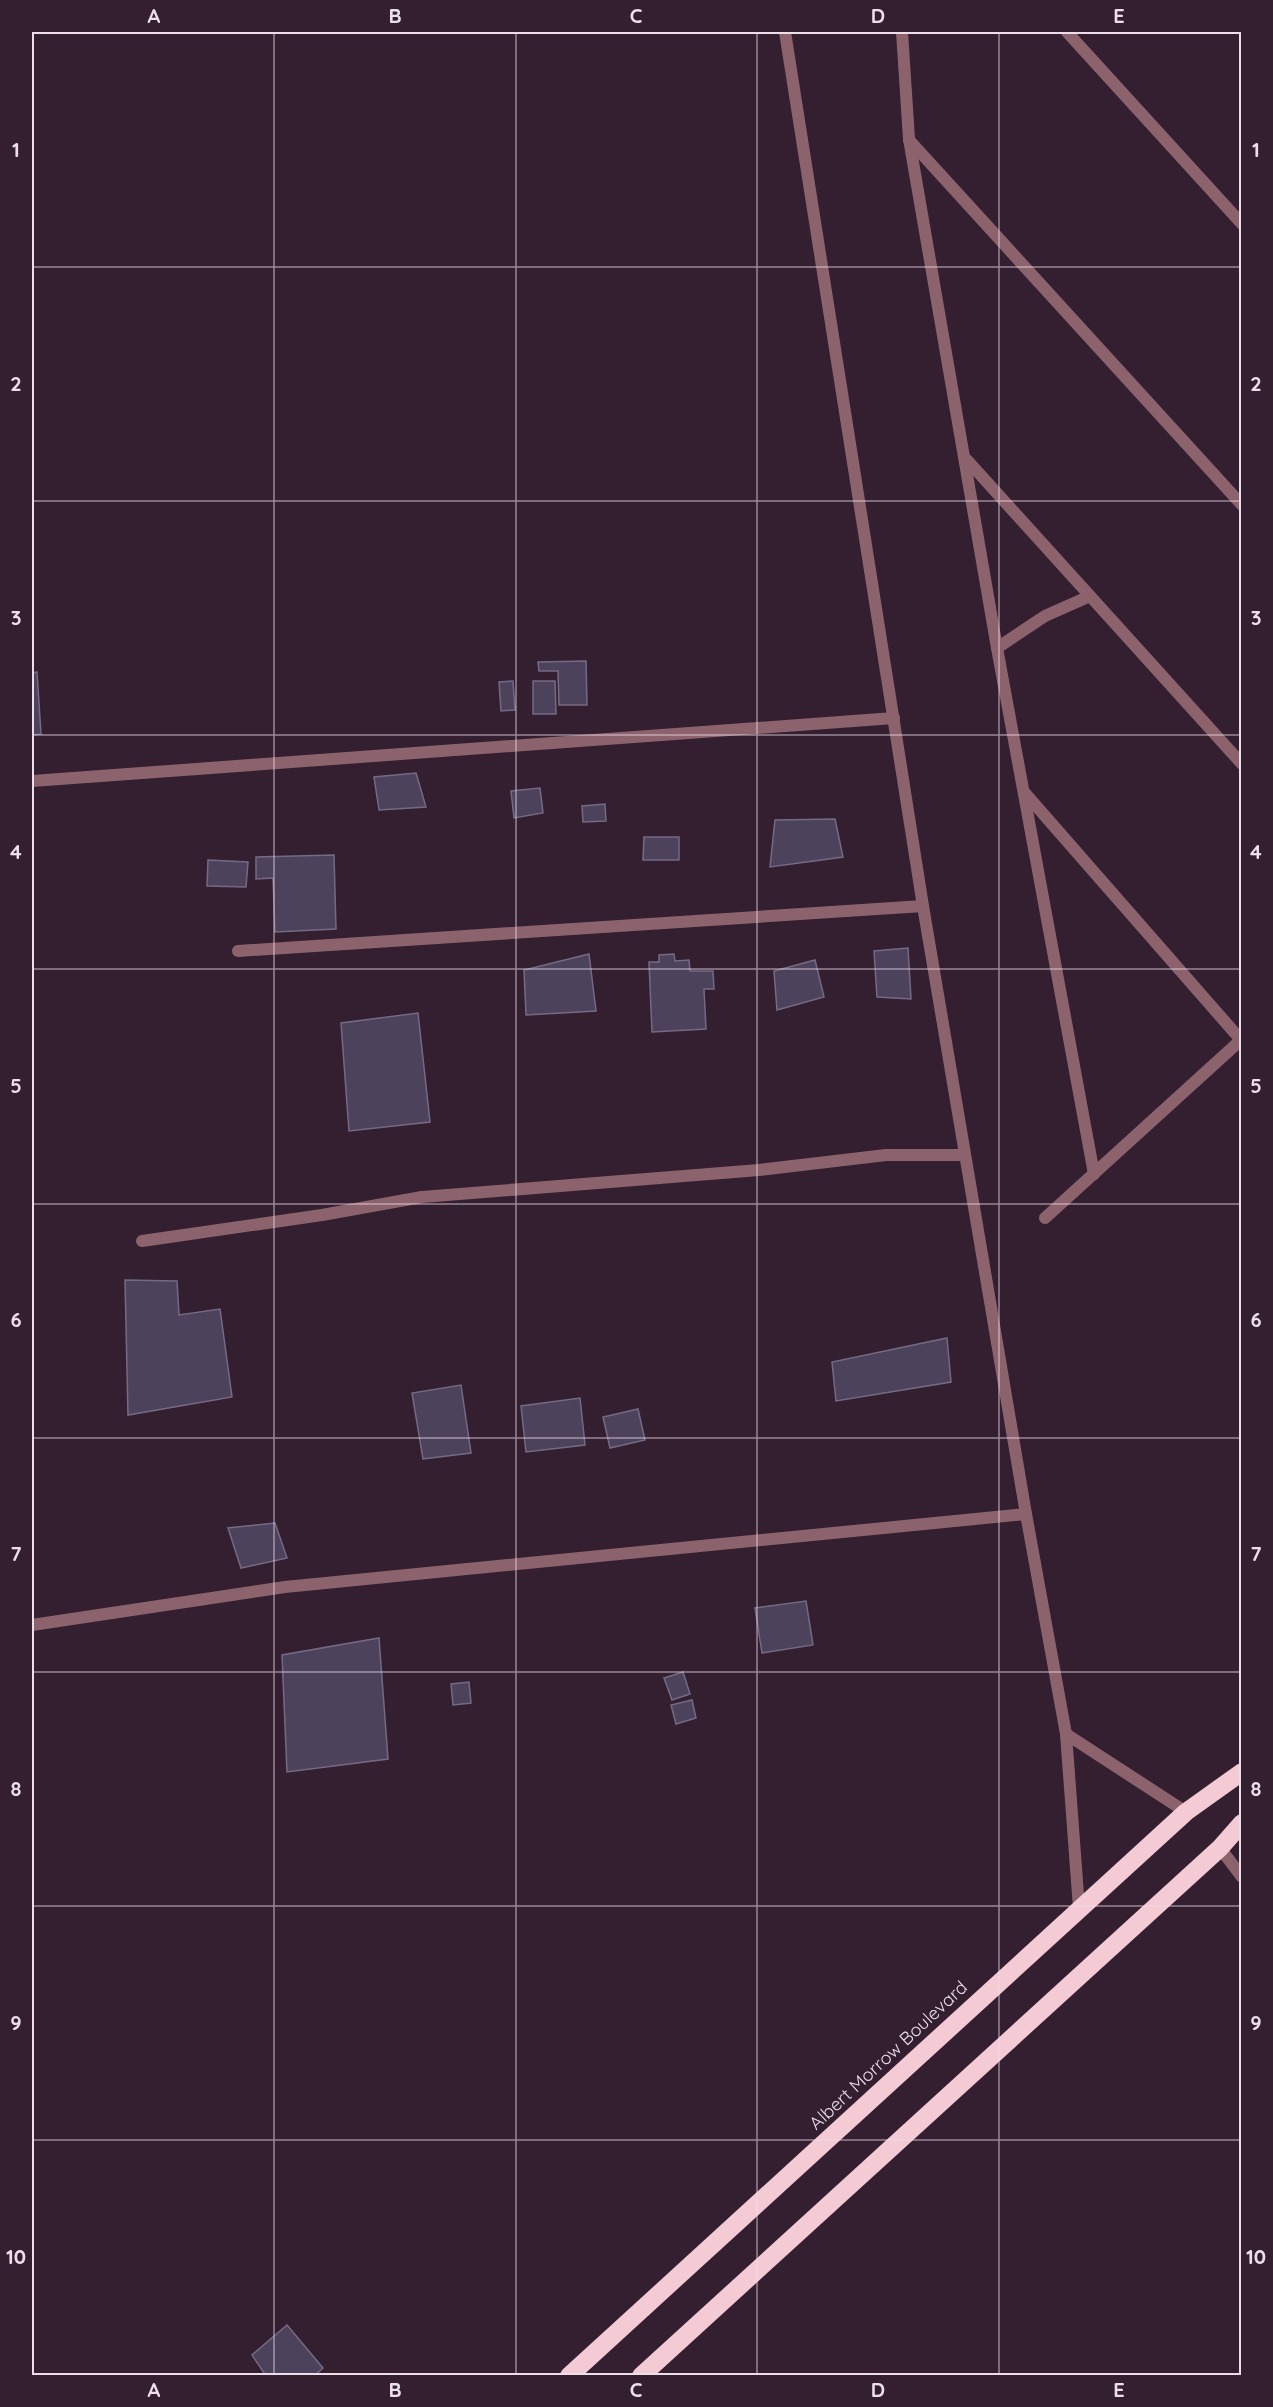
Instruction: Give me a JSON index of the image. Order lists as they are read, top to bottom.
{
  "streets": {
    "highway": ["Albert Morrow Boulevard"]
  },
  "grid": {
    "columns": [
      "A",
      "B",
      "C",
      "D",
      "E"
    ],
    "rows": [
      "1",
      "2",
      "3",
      "4",
      "5",
      "6",
      "7",
      "8",
      "9",
      "10"
    ]
  }
}
